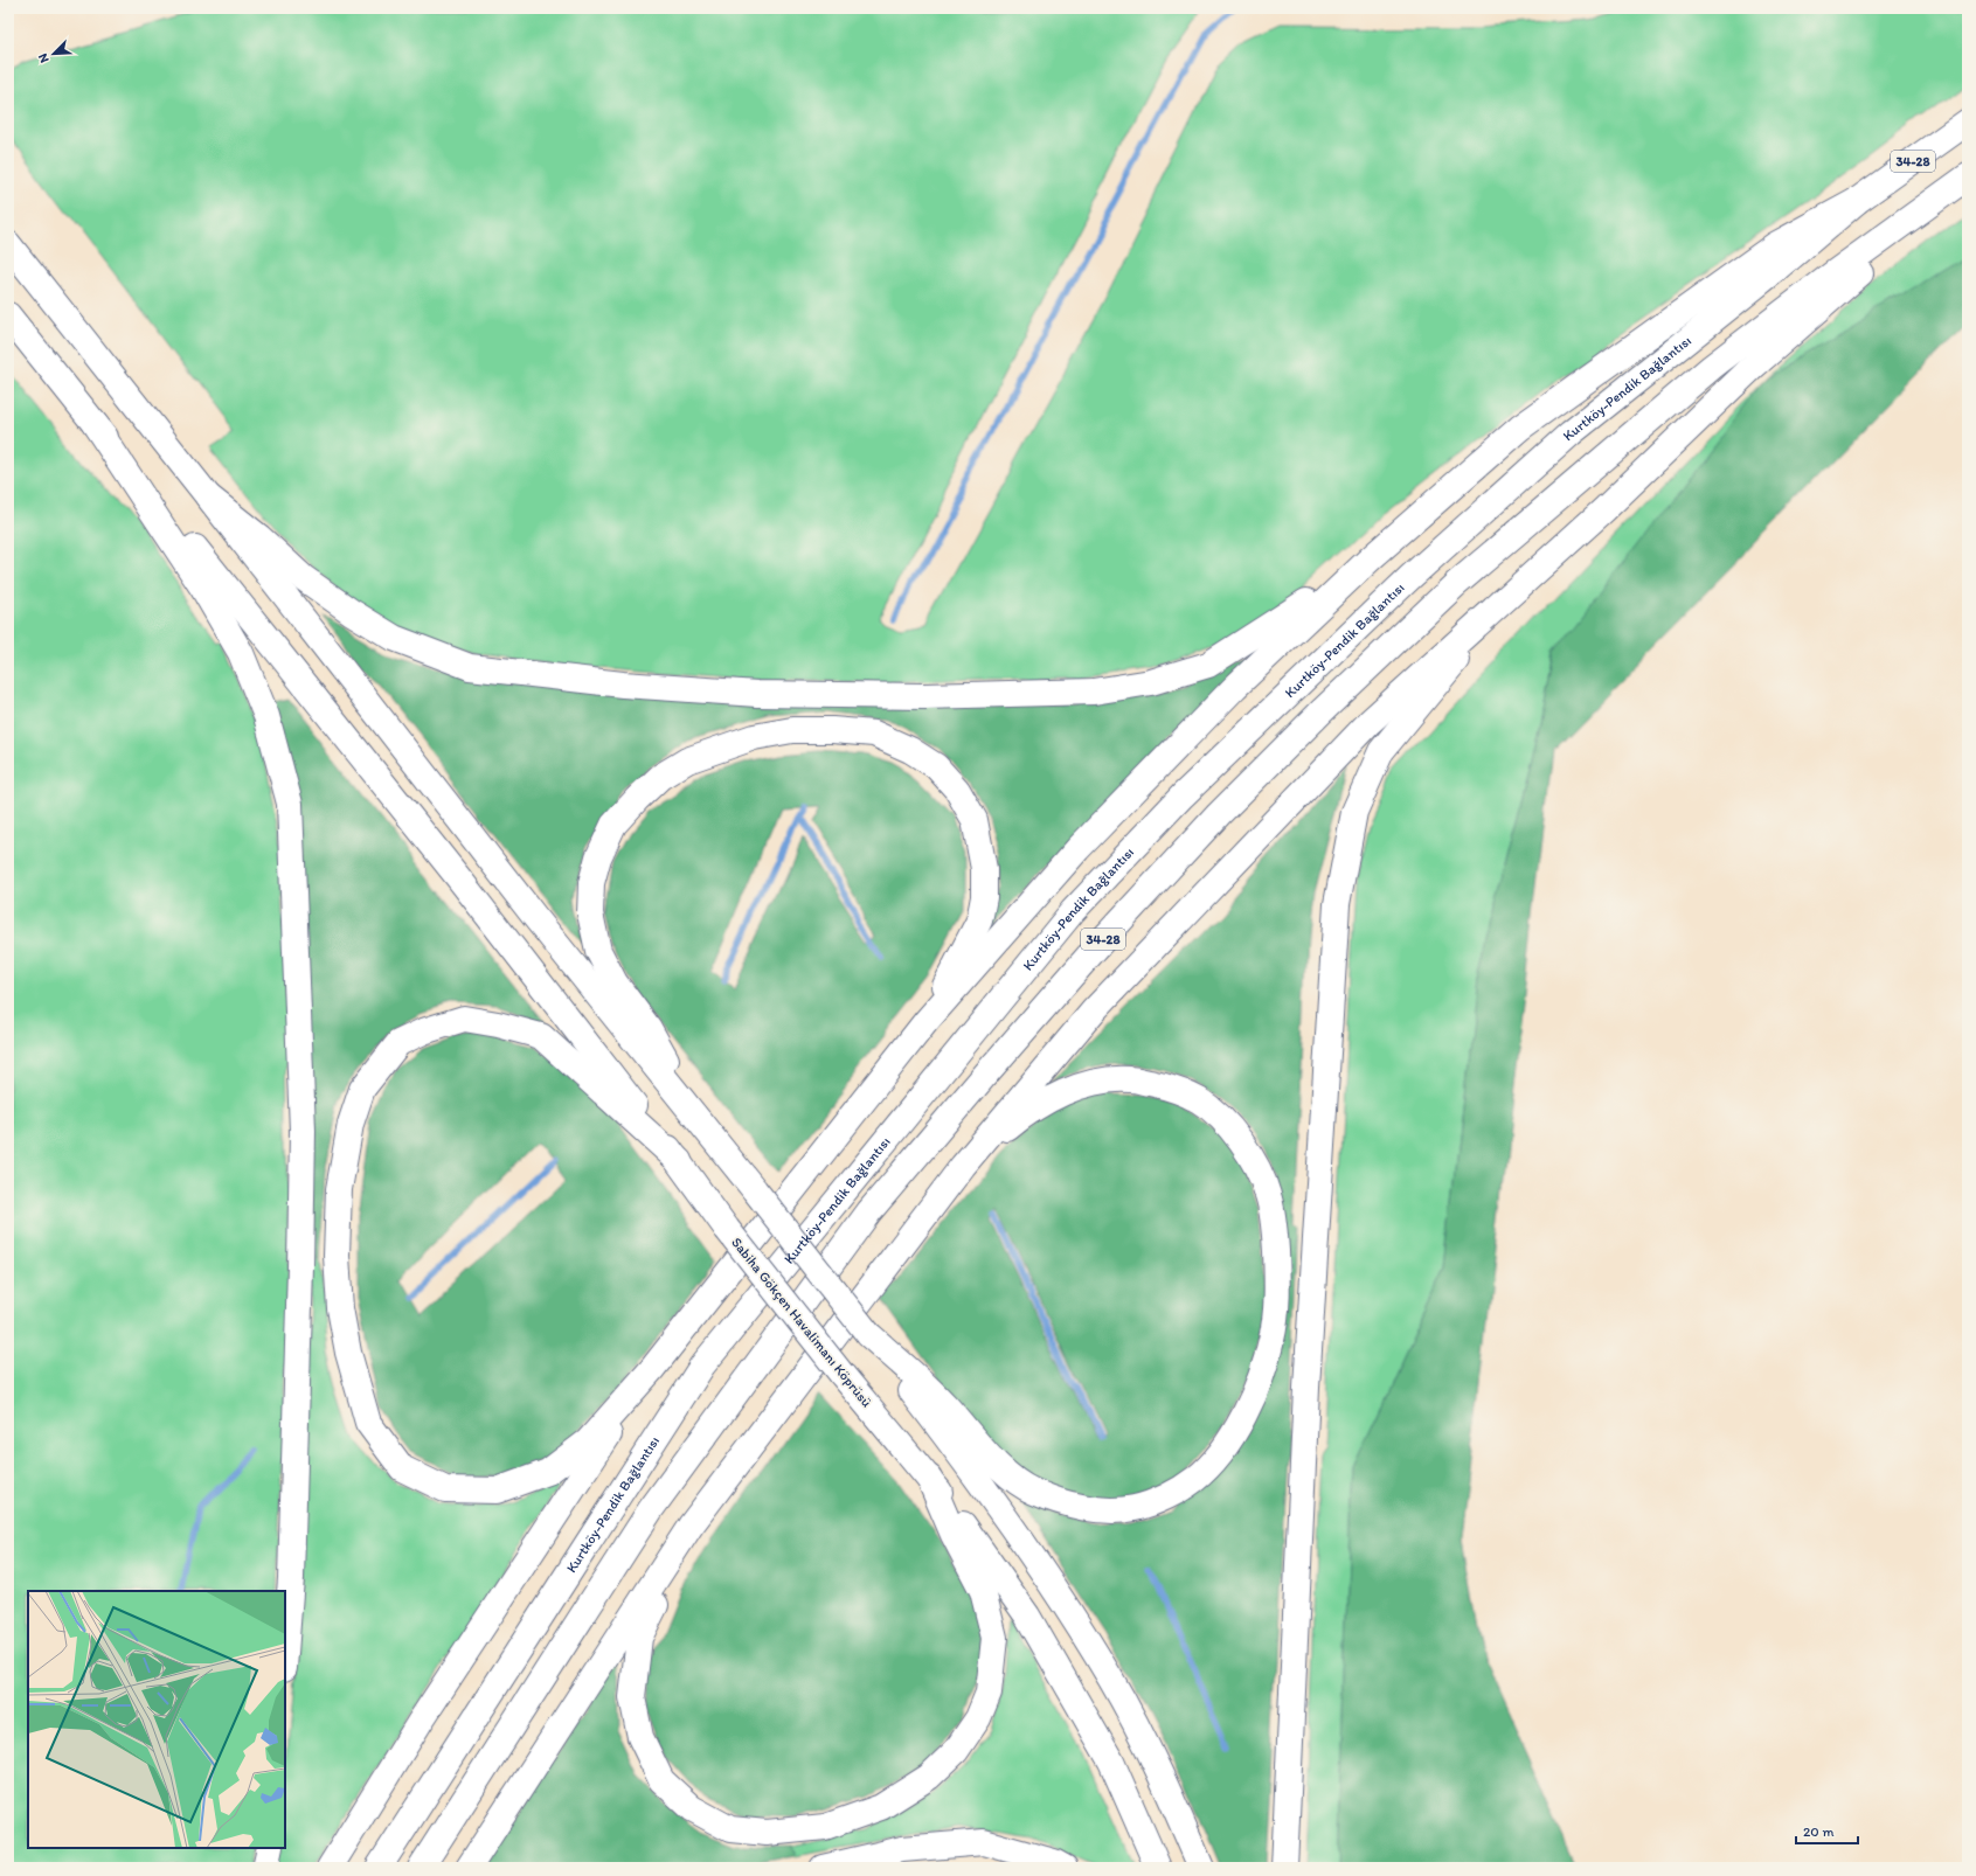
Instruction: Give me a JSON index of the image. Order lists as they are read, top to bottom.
{
  "streets": {
    "highway": ["34-28", "Kurtköy-Pendik Bağlantısı", "Sabiha Gökçen Havalimanı Köprüsü"]
  },
  "scale_bar": "20 m",
  "north": "bottom left"
}
